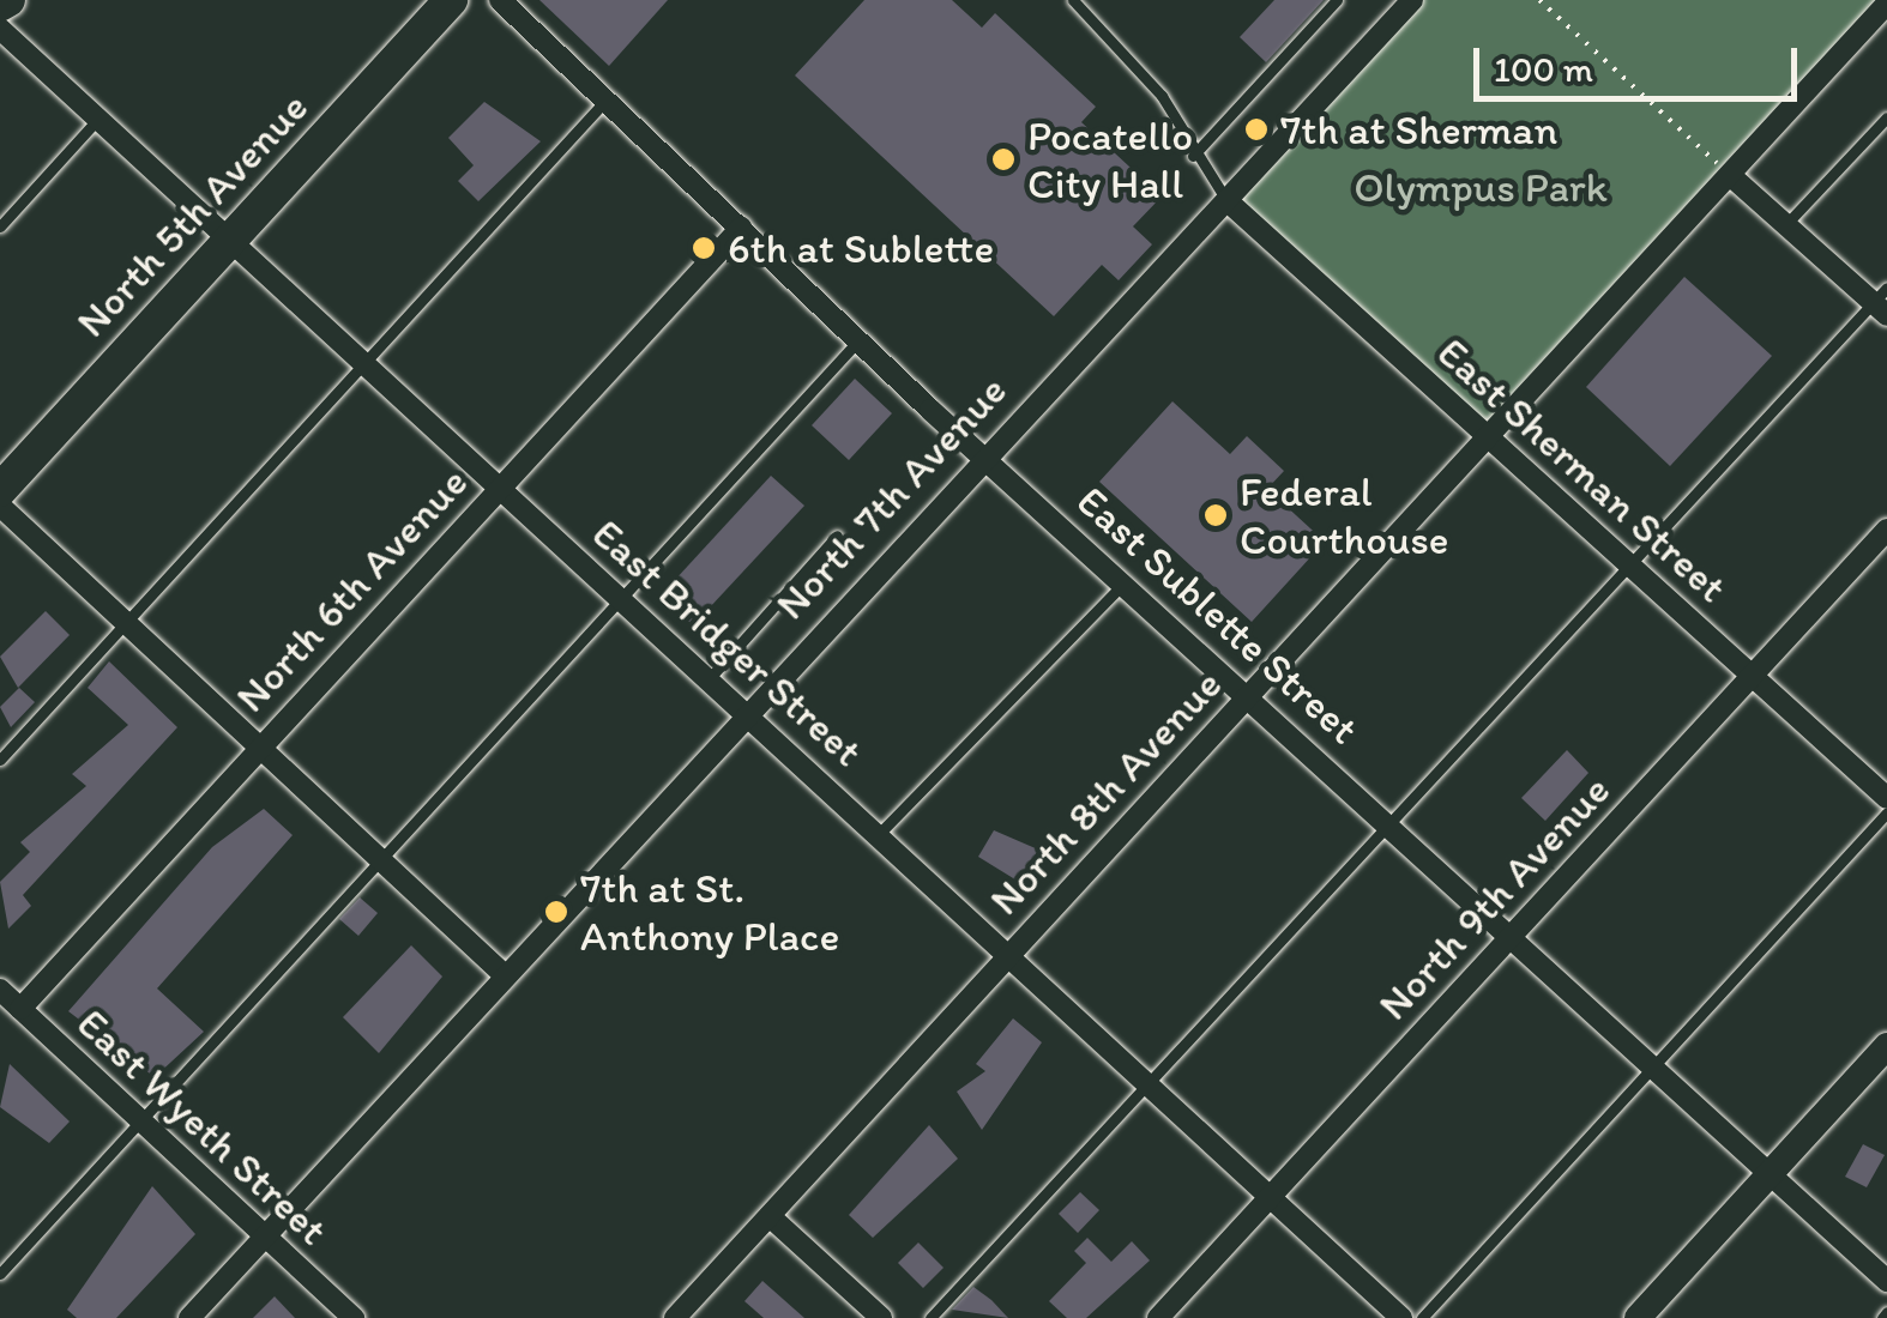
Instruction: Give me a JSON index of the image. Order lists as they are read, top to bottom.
{
  "streets": {
    "main road": ["North 5th Avenue"],
    "street": [
      "East Sherman Street",
      "North 7th Avenue",
      "North 6th Avenue",
      "East Sublette Street",
      "East Bridger Street",
      "North 8th Avenue",
      "North 9th Avenue",
      "East Wyeth Street"
    ]
  },
  "crossings": [
    ["North 5th Avenue", "East Bridger Street"],
    ["East Sherman Street", "North 7th Avenue"],
    ["East Sherman Street", "North 8th Avenue"],
    ["East Sherman Street", "North 9th Avenue"],
    ["North 7th Avenue", "East Sublette Street"],
    ["North 7th Avenue", "East Bridger Street"],
    ["North 7th Avenue", "East Wyeth Street"],
    ["North 6th Avenue", "East Sublette Street"],
    ["North 6th Avenue", "East Bridger Street"],
    ["North 6th Avenue", "East Wyeth Street"],
    ["East Sublette Street", "North 8th Avenue"],
    ["East Sublette Street", "North 9th Avenue"],
    ["East Bridger Street", "North 8th Avenue"],
    ["East Bridger Street", "North 9th Avenue"]
  ],
  "parks": ["Olympus Park"],
  "places": [
    "7th at Sherman",
    "Pocatello City Hall",
    "6th at Sublette",
    "Federal Courthouse",
    "7th at St. Anthony Place"
  ],
  "scale_bar": "100 m"
}
